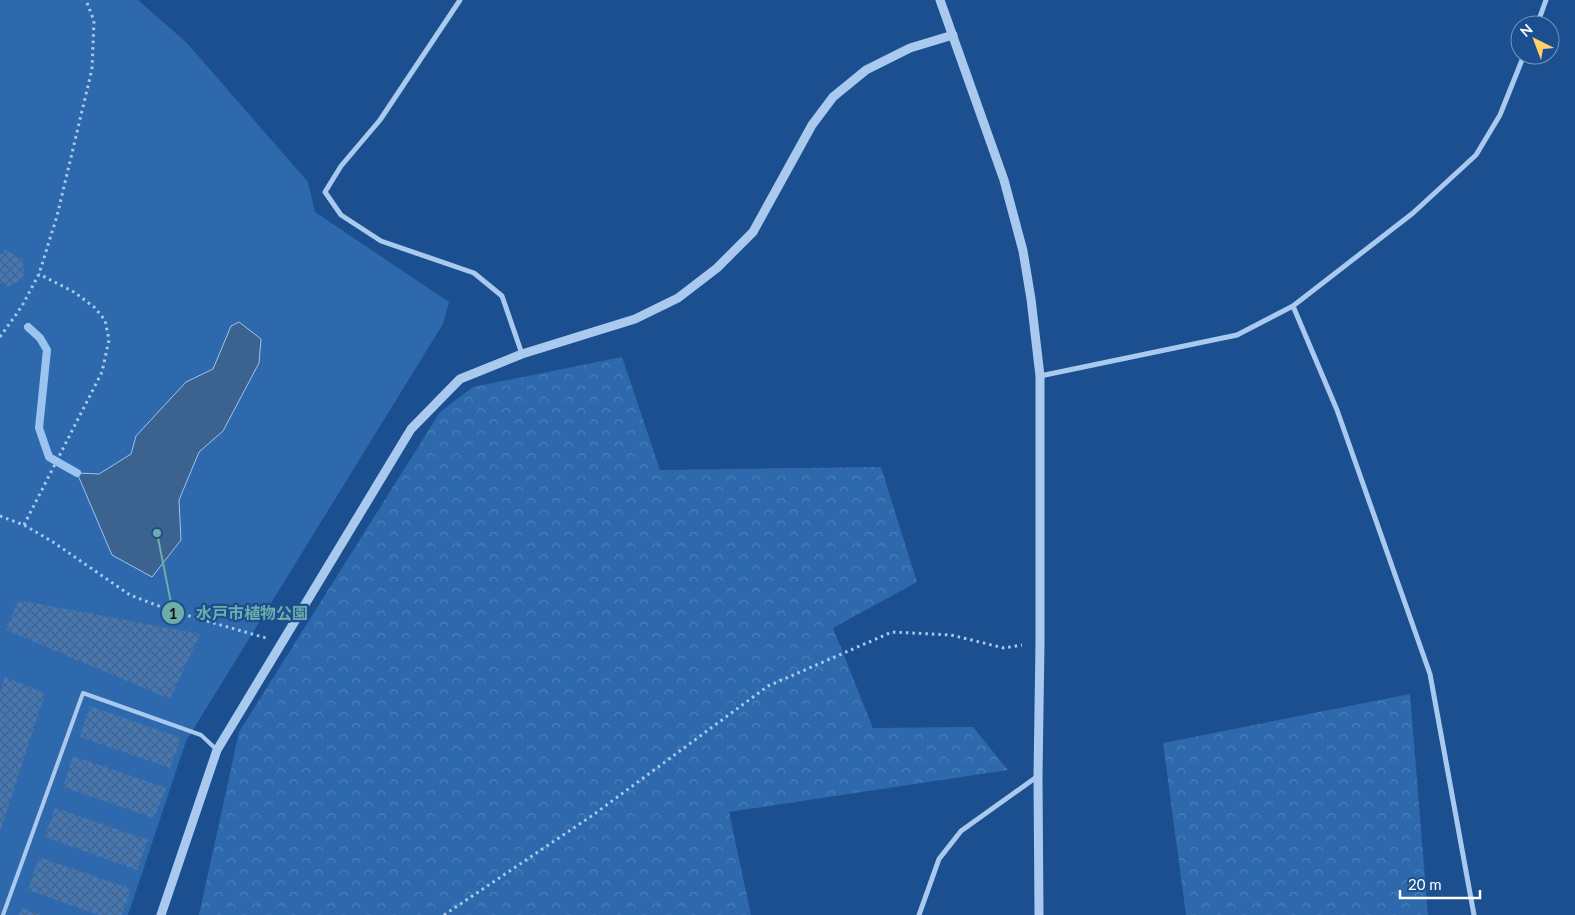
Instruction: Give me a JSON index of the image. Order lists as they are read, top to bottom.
{
  "places": ["水戸市植物公園"],
  "scale_bar": "20 m",
  "north": "top left"
}
